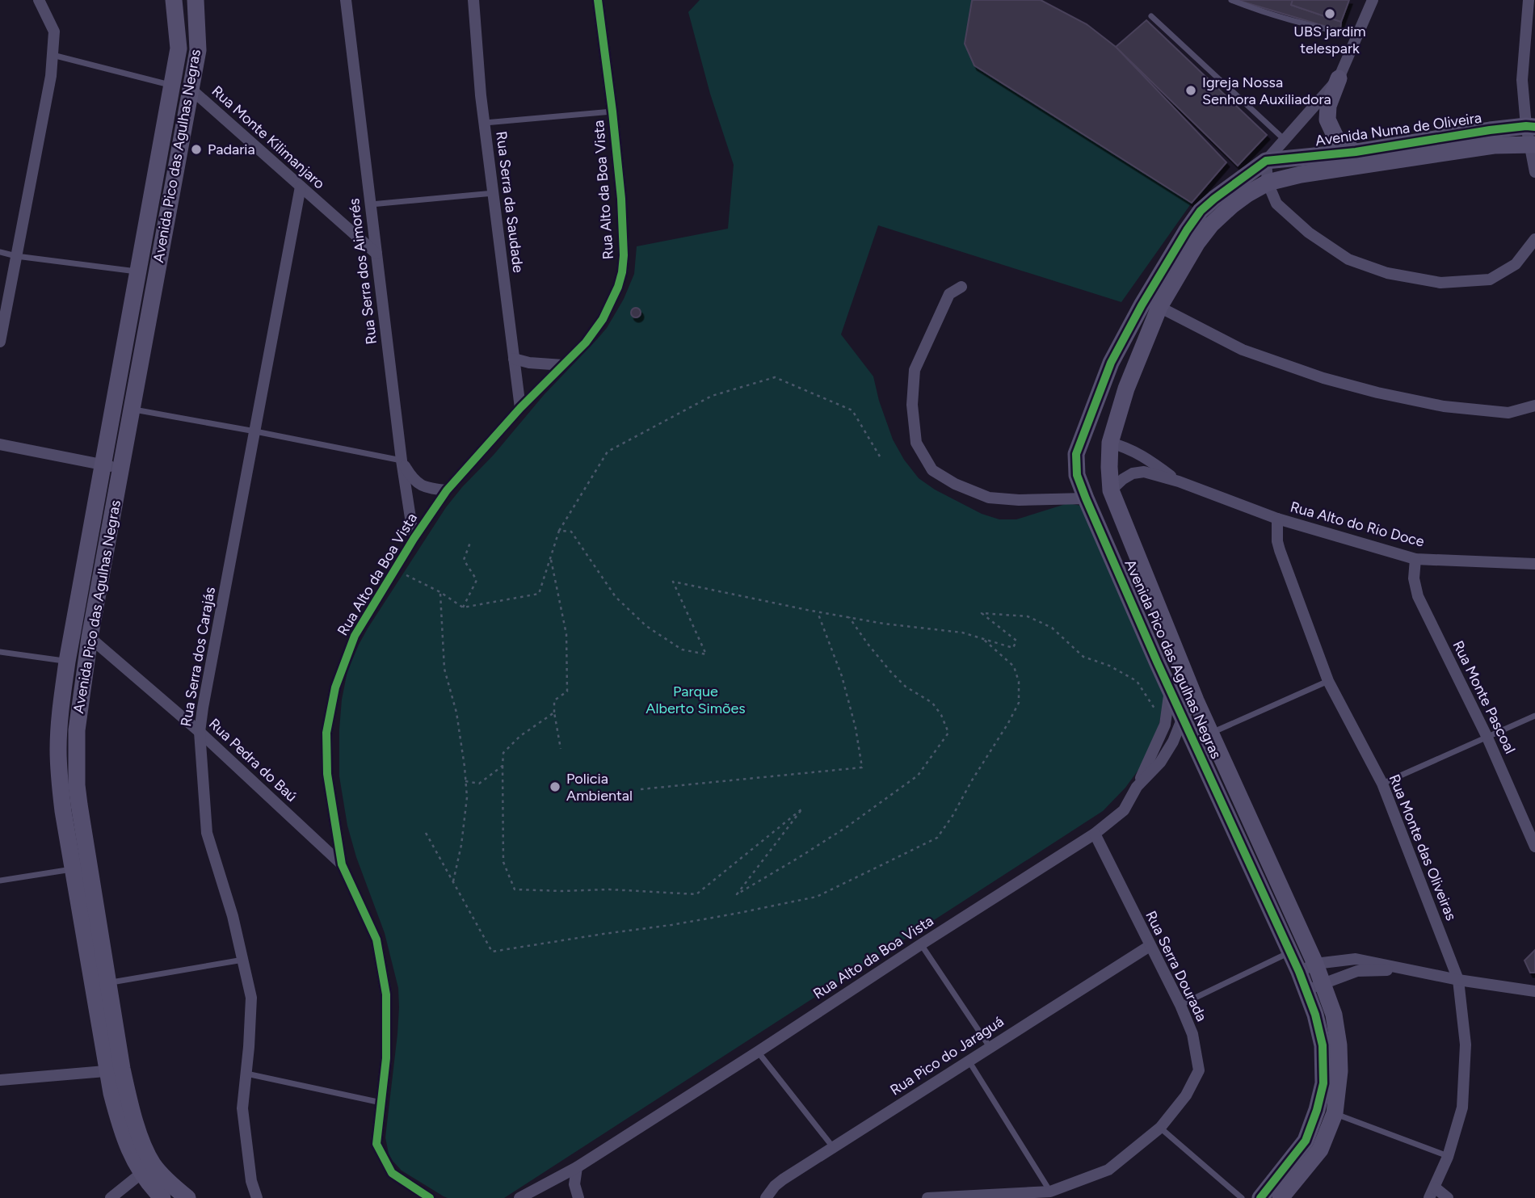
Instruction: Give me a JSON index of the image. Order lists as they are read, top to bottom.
{
  "streets": {
    "street": [
      "Avenida Numa de Oliveira",
      "Rua Monte Kilimanjaro",
      "Avenida Pico das Agulhas Negras",
      "Rua Alto da Boa Vista",
      "Rua Serra da Saudade",
      "Rua Serra dos Aimorés",
      "Rua Alto do Rio Doce",
      "Rua Serra dos Carajás",
      "Rua Monte Pascoal",
      "Rua Pedra do Baú",
      "Rua Monte das Oliveiras",
      "Rua Serra Dourada",
      "Rua Pico do Jaraguá"
    ]
  },
  "crossings": [
    ["Avenida Numa de Oliveira", "Avenida Pico das Agulhas Negras"],
    ["Rua Monte Kilimanjaro", "Avenida Pico das Agulhas Negras"],
    ["Rua Monte Kilimanjaro", "Rua Serra dos Aimorés"],
    ["Rua Monte Kilimanjaro", "Rua Serra dos Carajás"],
    ["Avenida Pico das Agulhas Negras", "Rua Alto da Boa Vista"],
    ["Avenida Pico das Agulhas Negras", "Rua Pedra do Baú"],
    ["Rua Alto da Boa Vista", "Rua Serra da Saudade"],
    ["Rua Alto da Boa Vista", "Rua Serra dos Aimorés"],
    ["Rua Alto da Boa Vista", "Rua Pedra do Baú"],
    ["Rua Alto da Boa Vista", "Rua Serra Dourada"],
    ["Rua Alto do Rio Doce", "Rua Monte Pascoal"],
    ["Rua Alto do Rio Doce", "Rua Monte das Oliveiras"],
    ["Rua Serra dos Carajás", "Rua Pedra do Baú"],
    ["Rua Serra Dourada", "Rua Pico do Jaraguá"]
  ],
  "parks": ["Parque Alberto Simões"],
  "places": [
    "UBS jardim telespark",
    "Igreja Nossa Senhora Auxiliadora",
    "Padaria",
    "Policia Ambiental"
  ]
}
